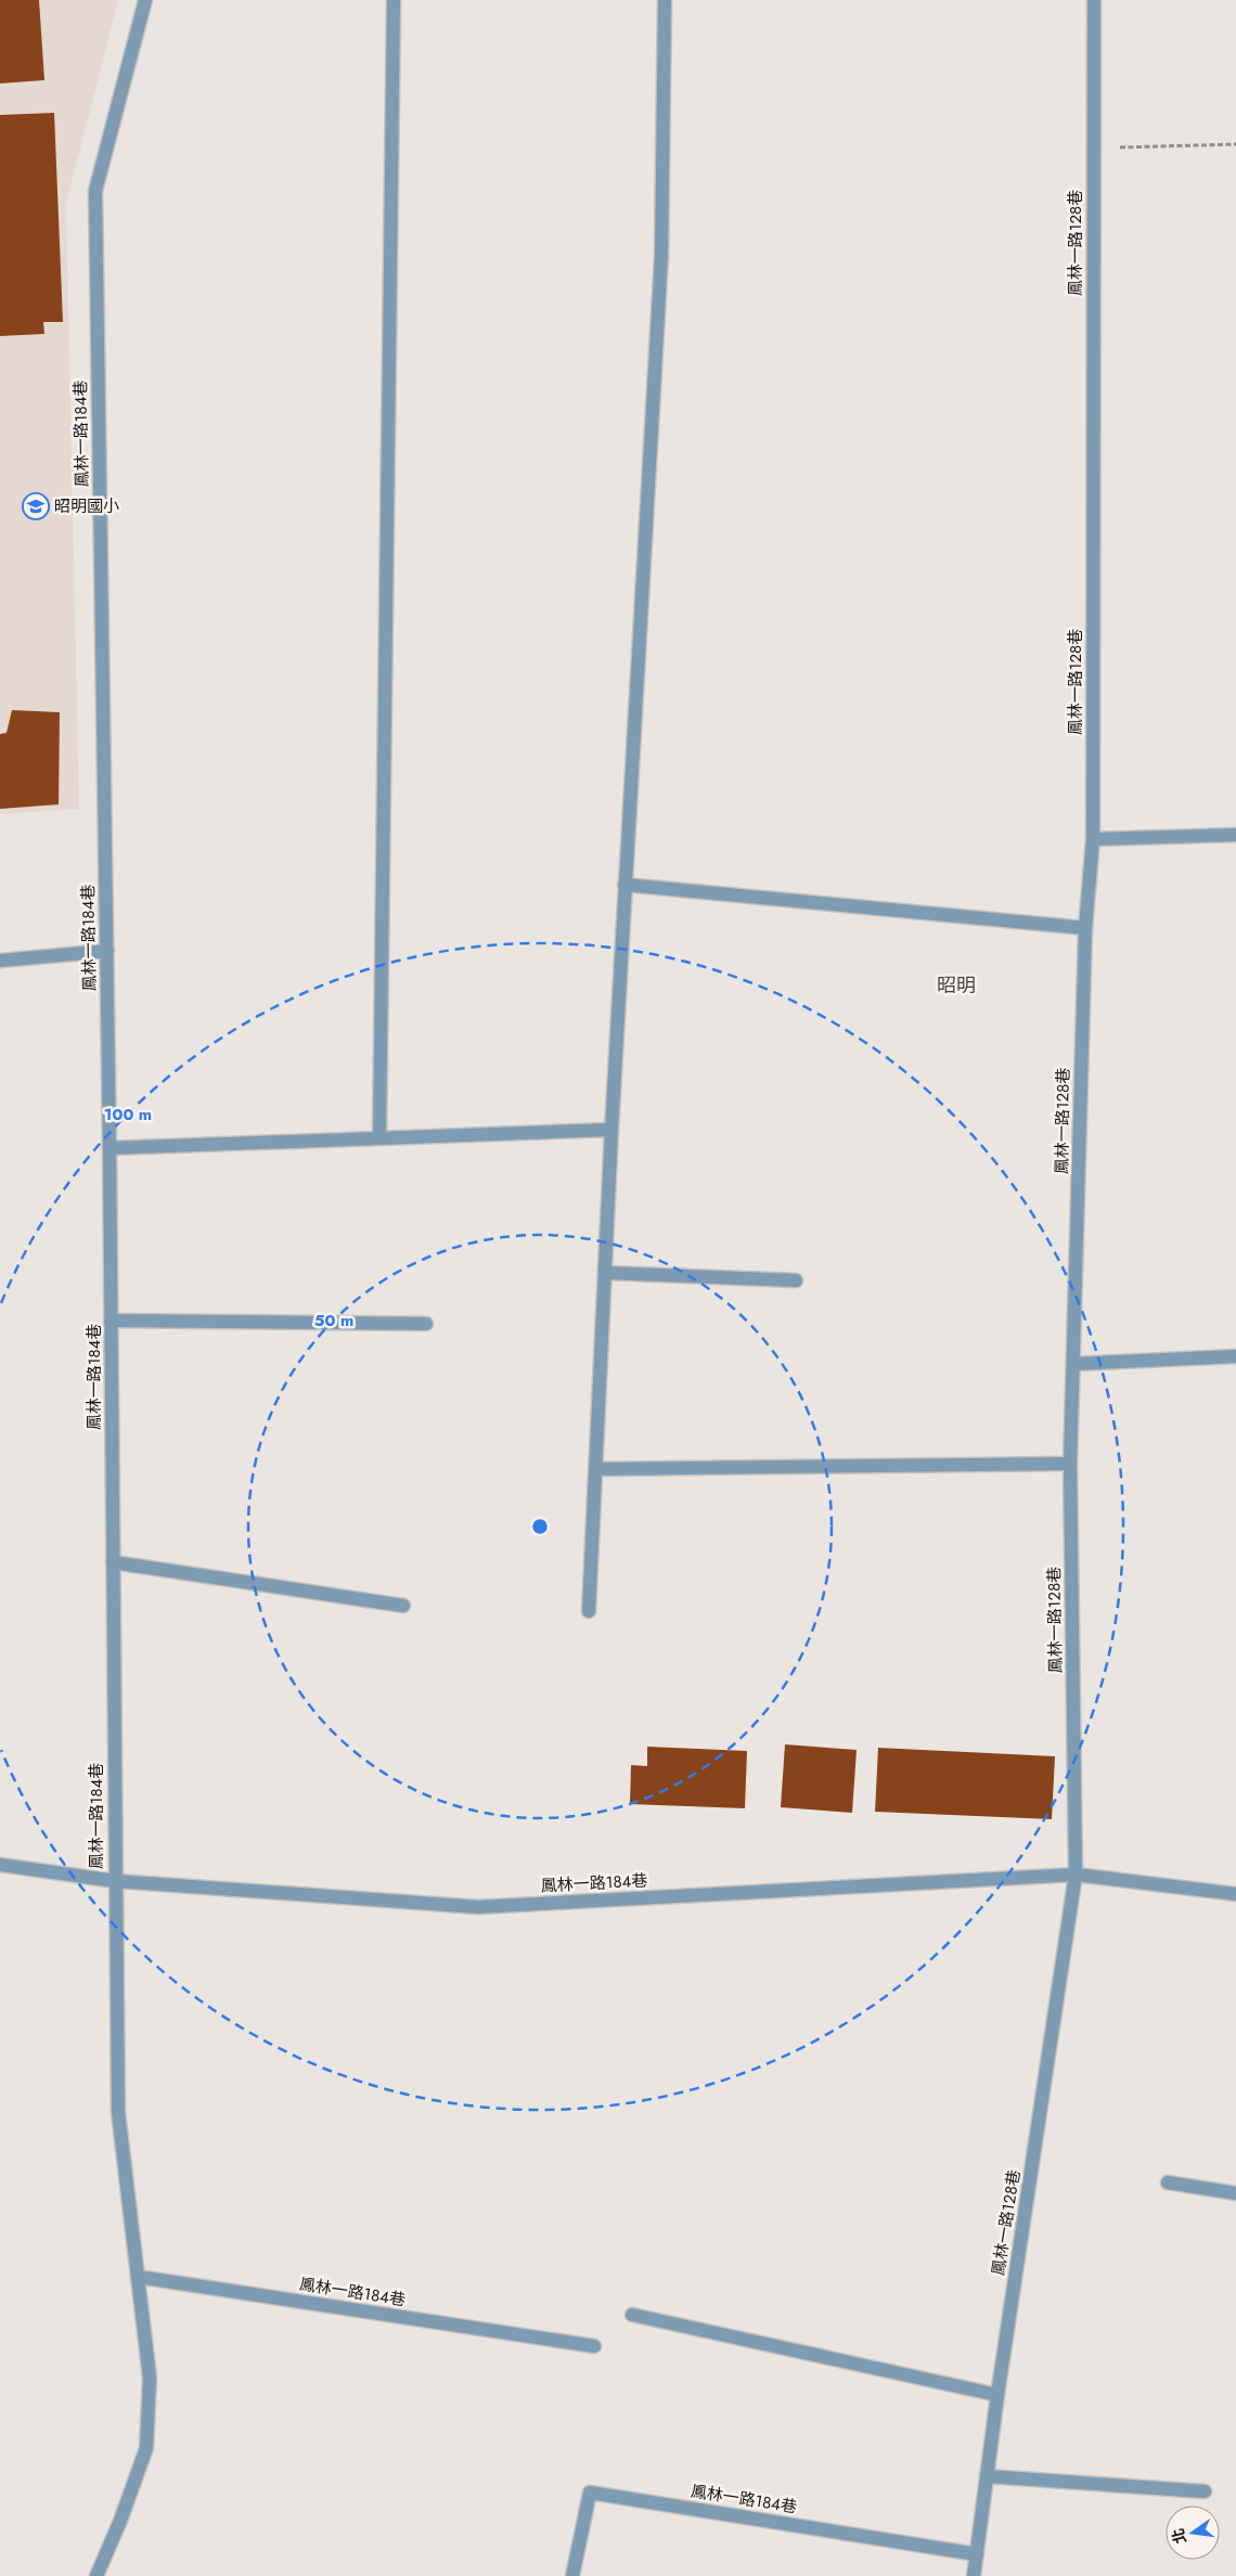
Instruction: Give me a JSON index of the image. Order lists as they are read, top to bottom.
{
  "streets": {
    "street": ["鳳林一路128巷", "鳳林一路184巷"]
  },
  "crossings": [
    ["鳳林一路128巷", "鳳林一路184巷"]
  ],
  "districts": ["昭明"],
  "places": {
    "school or university": ["昭明國小"]
  },
  "north": "left",
  "rings": ["100 m", "50 m"]
}
